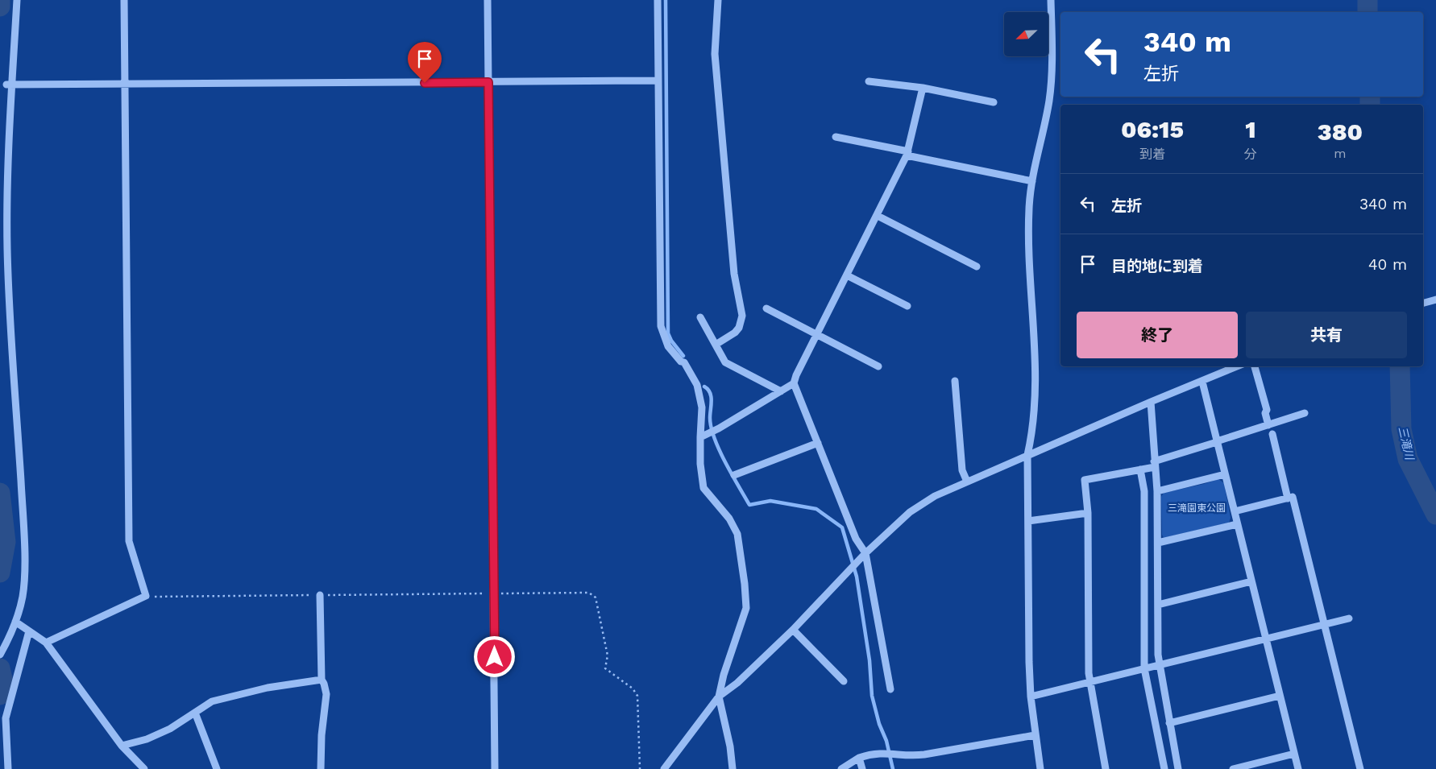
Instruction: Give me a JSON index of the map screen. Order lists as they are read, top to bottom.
{
  "water": ["三滝川"],
  "parks": ["三滝園東公園"],
  "north": "bottom left",
  "page": {
    "turn": ["340 m", "左折"],
    "eta": [
      "06:15",
      "到着",
      "1",
      "分",
      "380",
      "m"
    ],
    "list": [
      {
        "name": "左折",
        "value": "340 m"
      },
      {
        "name": "目的地に到着",
        "value": "40 m"
      }
    ],
    "buttons": ["終了", "共有"]
  }
}
